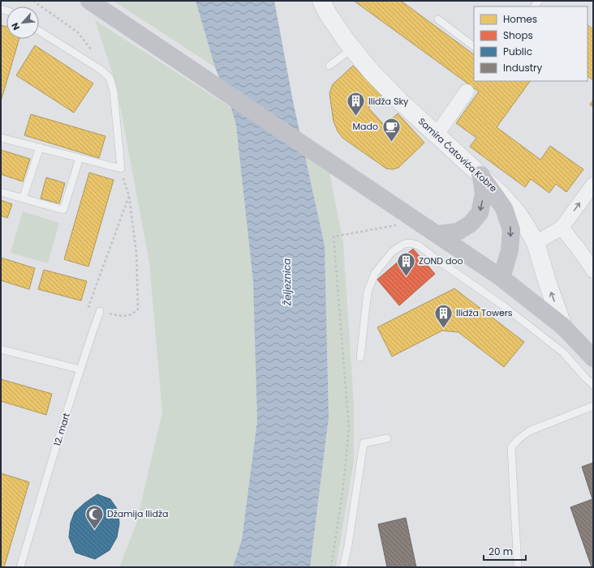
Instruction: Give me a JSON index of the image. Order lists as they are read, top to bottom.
{
  "streets": {
    "main road": ["Samira Ćatovića Kobre"],
    "lane": ["12. mart"]
  },
  "water": ["Željeznica"],
  "places": {
    "building": ["Ilidža Sky", "ZOND doo", "Ilidža Towers"],
    "cafe": ["Mado"],
    "mosque": ["Džamija Ilidža"]
  },
  "legend": [
    "Homes",
    "Shops",
    "Public",
    "Industry"
  ],
  "scale_bar": "20 m",
  "north": "bottom left"
}
